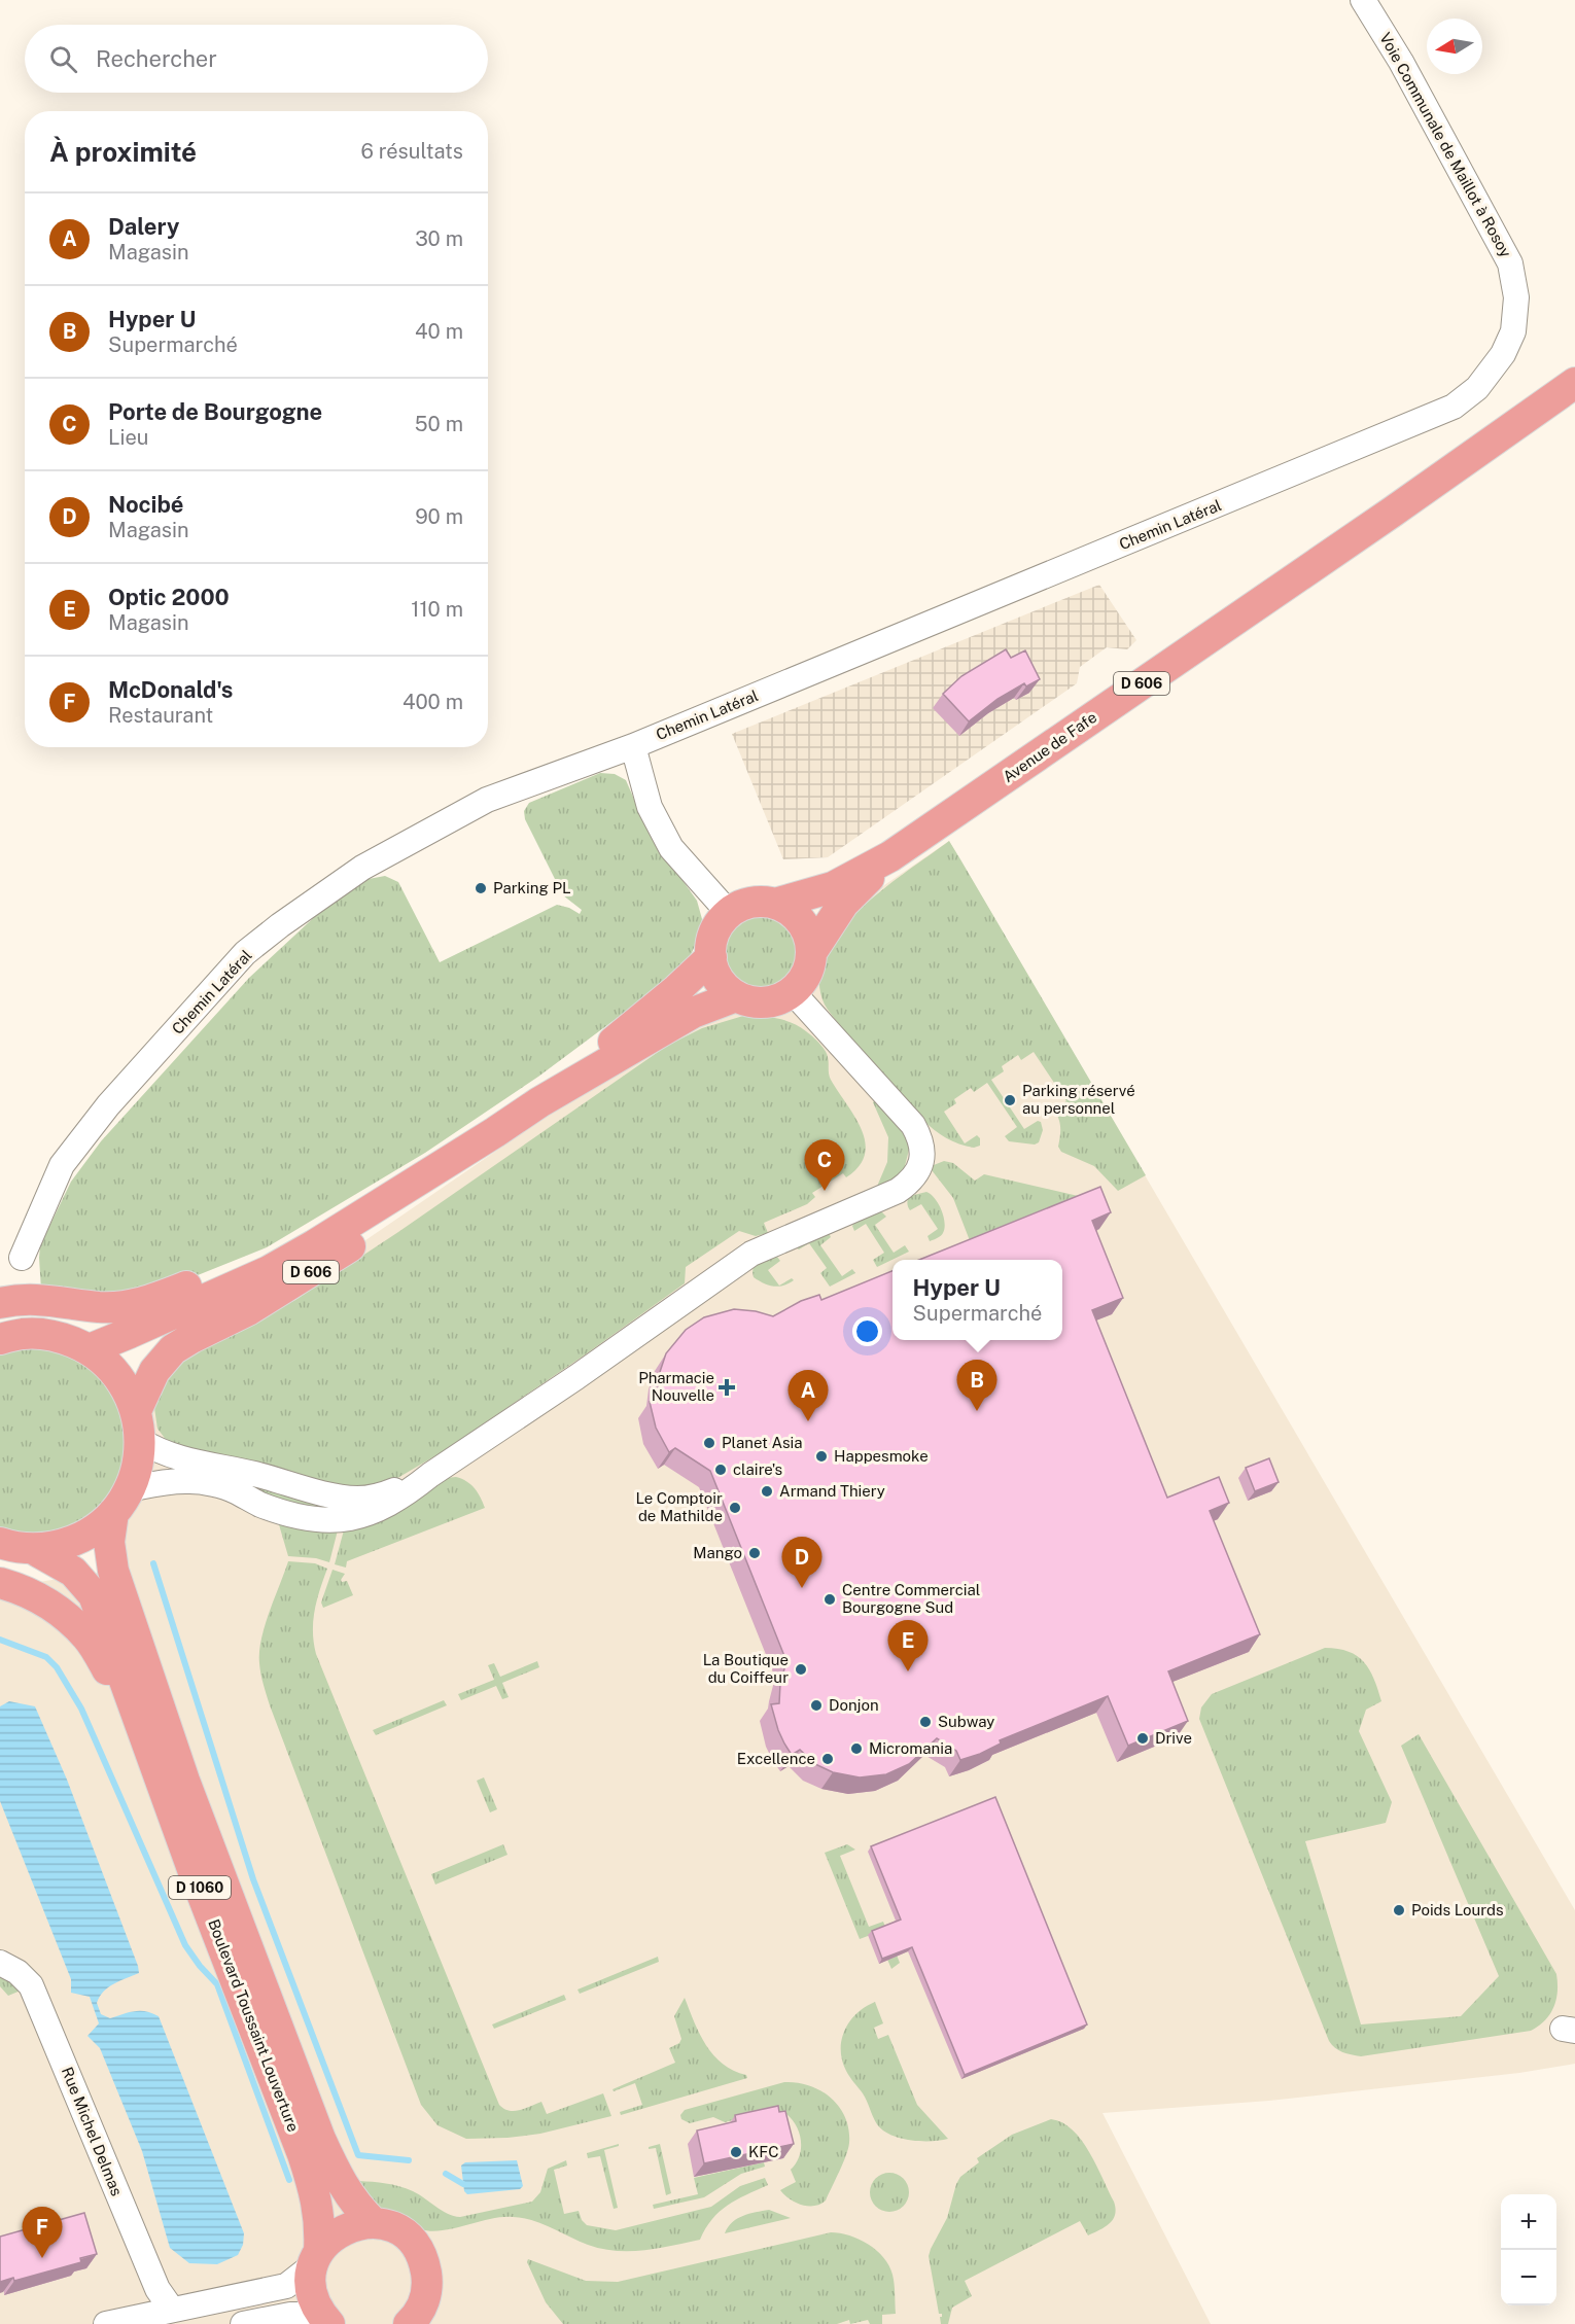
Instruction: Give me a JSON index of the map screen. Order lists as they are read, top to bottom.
{
  "streets": {
    "main road": [
      "D 606",
      "Avenue de Fafe",
      "D 1060",
      "Boulevard Toussaint Louverture"
    ],
    "street": ["Voie Communale de Maillot à Rosoy", "Chemin Latéral", "Rue Michel Delmas"]
  },
  "crossings": [
    ["Voie Communale de Maillot à Rosoy", "Chemin Latéral"],
    ["D 606", "Avenue de Fafe"],
    ["D 606", "Boulevard Toussaint Louverture"]
  ],
  "places": {
    "other": [
      "Parking PL",
      "Parking réservé au personnel",
      "Planet Asia",
      "Happesmoke",
      "claire's",
      "Armand Thiery",
      "Le Comptoir de Mathilde",
      "Mango",
      "Centre Commercial Bourgogne Sud",
      "La Boutique du Coiffeur",
      "Donjon",
      "Subway",
      "Drive",
      "Micromania",
      "Excellence",
      "Poids Lourds",
      "KFC"
    ],
    "health": ["Pharmacie Nouvelle"]
  },
  "north": "left",
  "page": {
    "search": "Rechercher",
    "heading": ["À proximité", "6 résultats"],
    "list": [
      {
        "mark": "A",
        "name": "Dalery",
        "note": "Magasin",
        "value": "30 m"
      },
      {
        "mark": "B",
        "name": "Hyper U",
        "note": "Supermarché",
        "value": "40 m"
      },
      {
        "mark": "C",
        "name": "Porte de Bourgogne",
        "note": "Lieu",
        "value": "50 m"
      },
      {
        "mark": "D",
        "name": "Nocibé",
        "note": "Magasin",
        "value": "90 m"
      },
      {
        "mark": "E",
        "name": "Optic 2000",
        "note": "Magasin",
        "value": "110 m"
      },
      {
        "mark": "F",
        "name": "McDonald's",
        "note": "Restaurant",
        "value": "400 m"
      }
    ],
    "pins": [
      "C",
      "B",
      "A",
      "D",
      "E",
      "F"
    ],
    "popup": ["Hyper U", "Supermarché"],
    "map_buttons": ["+", "−"]
  }
}
